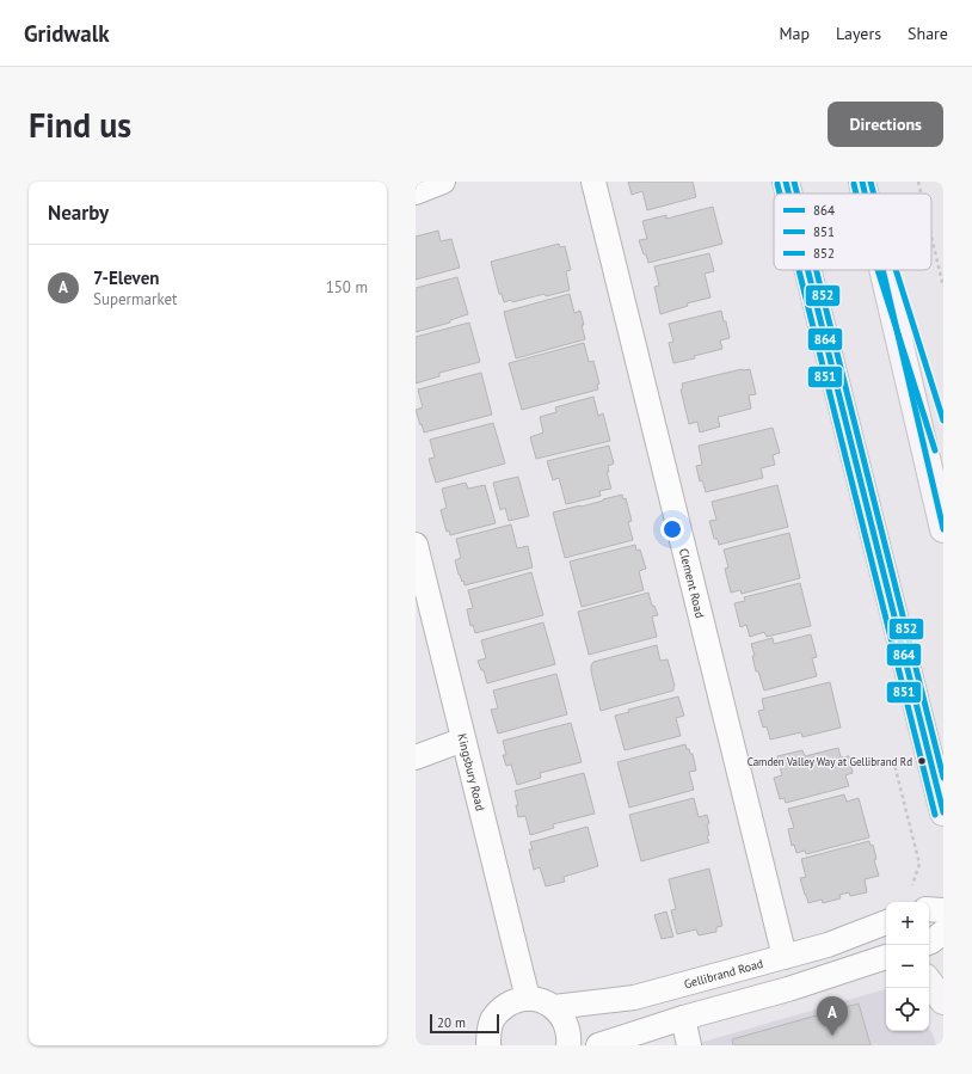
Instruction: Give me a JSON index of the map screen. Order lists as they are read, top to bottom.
{
  "streets": {
    "street": ["Clement Road", "Kingsbury Road", "Gellibrand Road"]
  },
  "crossings": [
    ["Clement Road", "Gellibrand Road"]
  ],
  "places": ["Camden Valley Way at Gellibrand Rd"],
  "lines": ["transit line 864", "transit line 852", "transit line 851"],
  "legend": ["864", "851", "852"],
  "scale_bar": "20 m",
  "page": {
    "header": "Gridwalk",
    "nav": ["Map", "Layers", "Share"],
    "buttons": "Directions",
    "title": "Find us",
    "heading": "Nearby",
    "list": [
      {
        "mark": "A",
        "name": "7-Eleven",
        "note": "Supermarket",
        "value": "150 m"
      }
    ],
    "map_buttons": ["+", "−"],
    "pins": "A",
    "scale": "20 m"
  }
}
